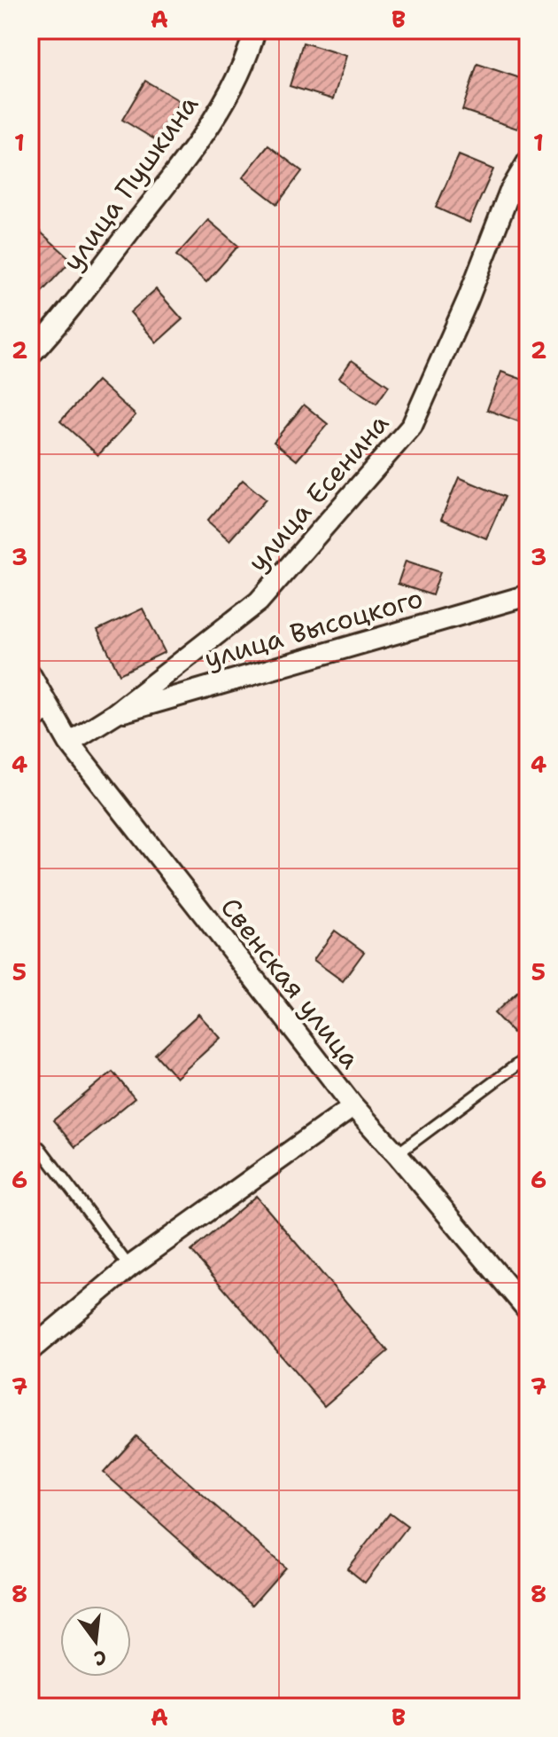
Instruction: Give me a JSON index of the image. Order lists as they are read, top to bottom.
{
  "streets": {
    "street": [
      "улица Пушкина",
      "улица Есенина",
      "улица Высоцкого",
      "Свенская улица"
    ]
  },
  "crossings": [
    ["улица Есенина", "улица Высоцкого"],
    ["улица Есенина", "Свенская улица"]
  ],
  "north": "bottom",
  "grid": {
    "columns": ["A", "B"],
    "rows": [
      "1",
      "2",
      "3",
      "4",
      "5",
      "6",
      "7",
      "8"
    ]
  }
}
